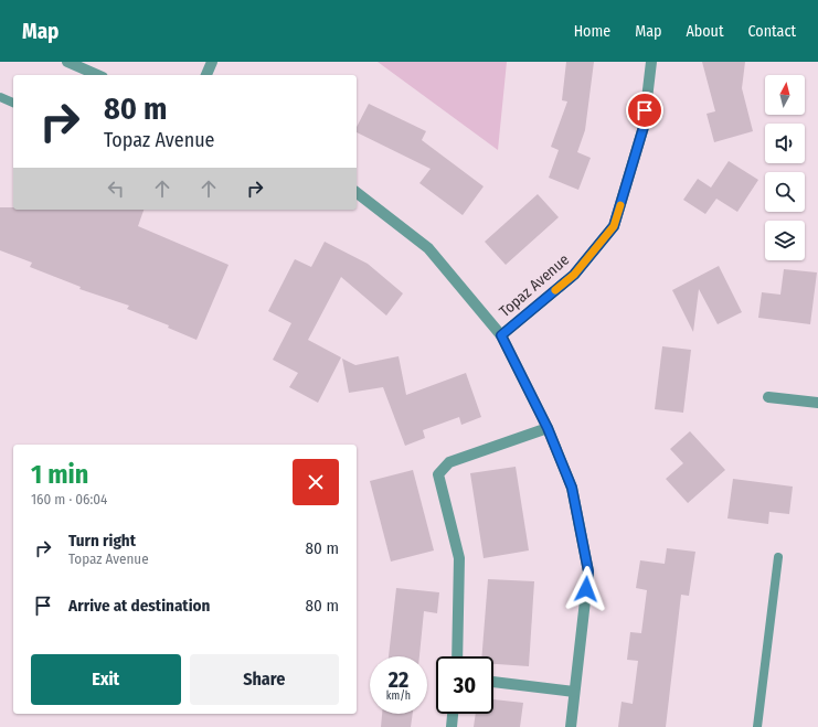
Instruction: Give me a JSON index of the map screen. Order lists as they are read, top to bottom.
{
  "streets": {
    "street": ["Topaz Avenue"]
  },
  "north": "top",
  "page": {
    "header": "Map",
    "nav": [
      "Home",
      "Map",
      "About",
      "Contact"
    ],
    "turn": ["80 m", "Topaz Avenue"],
    "heading": ["1 min", "160 m · 06:04"],
    "list": [
      {
        "name": "Turn right",
        "note": "Topaz Avenue",
        "value": "80 m"
      },
      {
        "name": "Arrive at destination",
        "value": "80 m"
      }
    ],
    "buttons": ["Exit", "Share"],
    "speed": "22 km/h",
    "limit": "30"
  }
}
